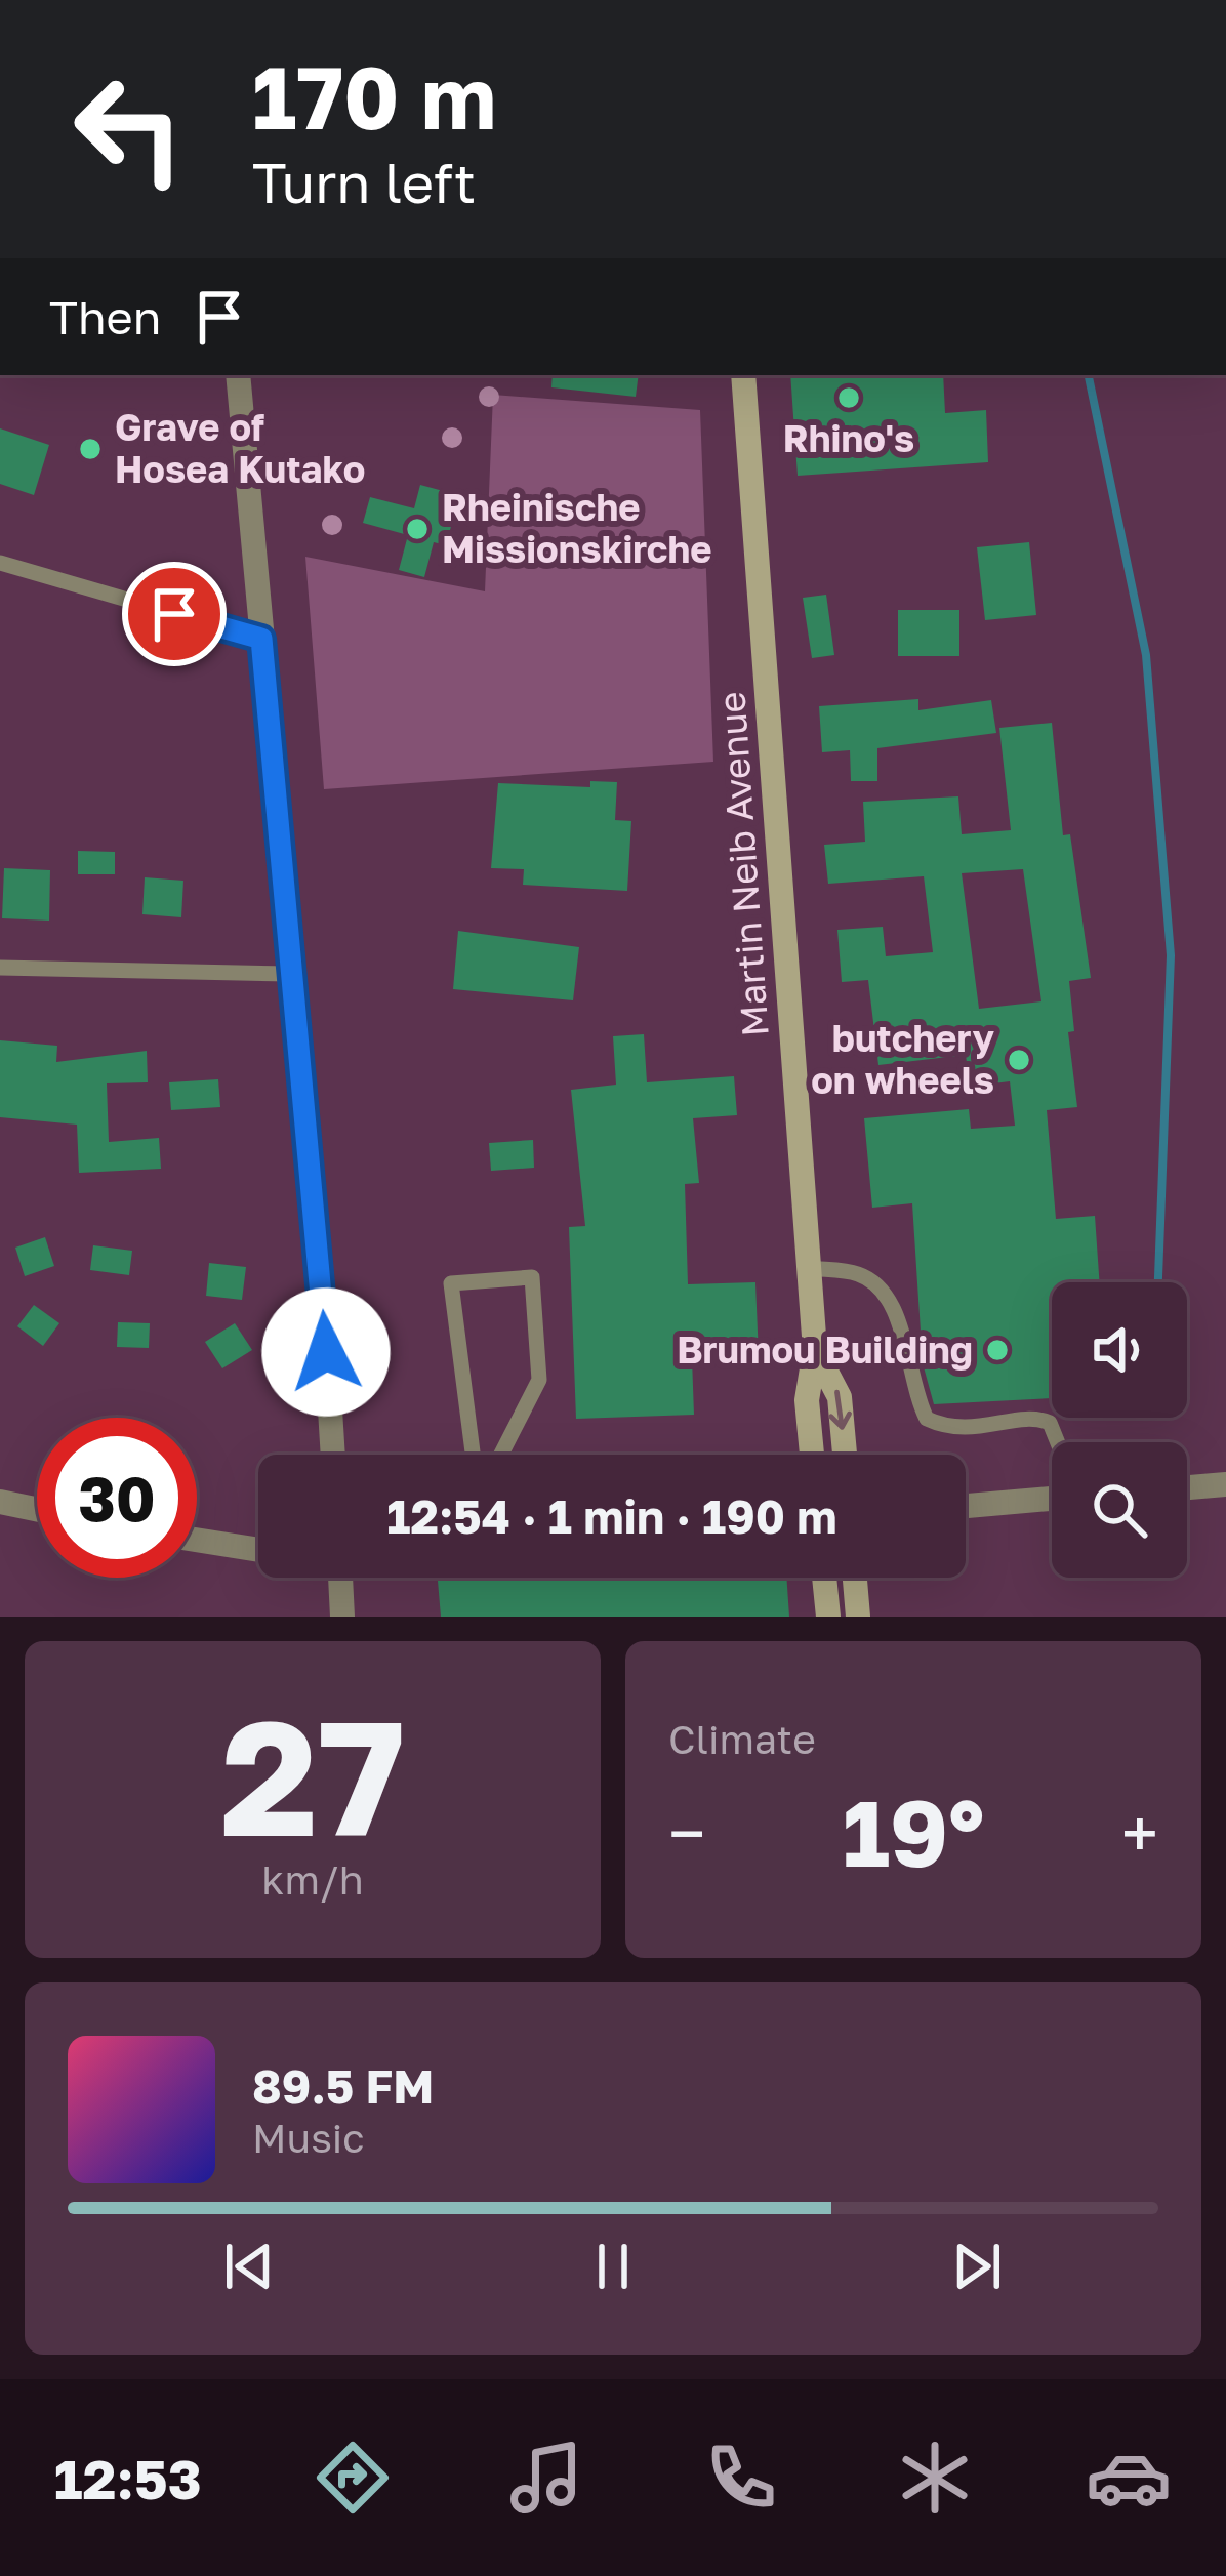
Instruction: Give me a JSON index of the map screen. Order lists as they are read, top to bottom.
{
  "streets": {
    "main road": ["Martin Neib Avenue"]
  },
  "places": [
    "Rhino's",
    "Grave of Hosea Kutako",
    "Rheinische Missionskirche",
    "butchery on wheels",
    "Brumou Building"
  ],
  "page": {
    "turn": ["170 m", "Turn left"],
    "then": "Then",
    "limit": "30",
    "trip": "12:54 · 1 min · 190 m",
    "tile": [
      ["27", "km/h"],
      "Climate"
    ],
    "heat": ["−", "19°", "+"],
    "song": ["89.5 FM", "Music"],
    "tabs": "12:53"
  }
}
